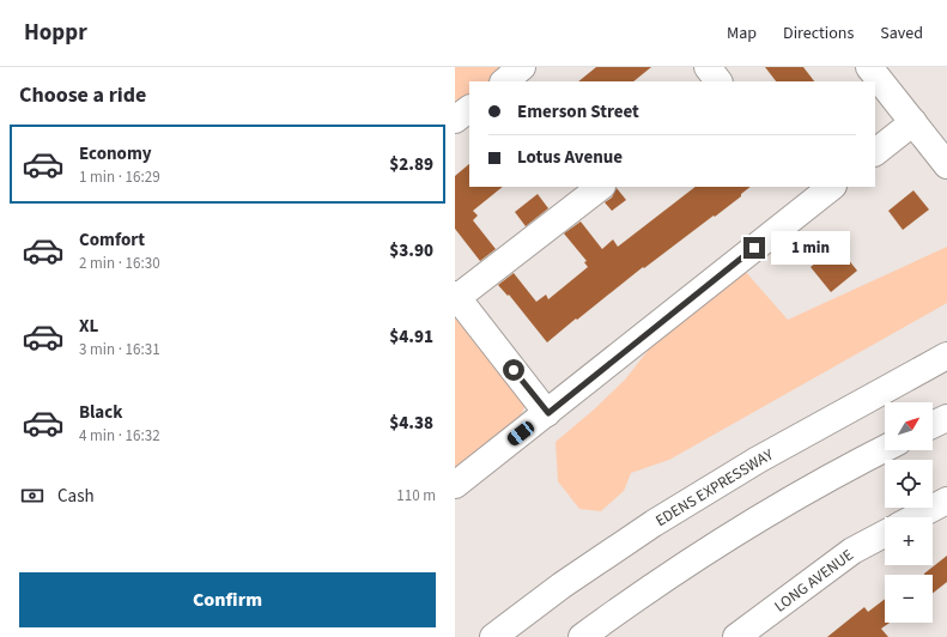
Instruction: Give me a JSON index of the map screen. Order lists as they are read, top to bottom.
{
  "streets": {
    "main road": ["EDENS EXPRESSWAY", "LONG AVENUE"]
  },
  "north": "top right",
  "page": {
    "header": "Hoppr",
    "nav": ["Map", "Directions", "Saved"],
    "heading": "Choose a ride",
    "banner": ["Emerson Street", "Lotus Avenue"],
    "list": [
      {
        "name": "Economy",
        "note": "1 min · 16:29",
        "value": "$2.89"
      },
      {
        "name": "Comfort",
        "note": "2 min · 16:30",
        "value": "$3.90"
      },
      {
        "name": "XL",
        "note": "3 min · 16:31",
        "value": "$4.91"
      },
      {
        "name": "Black",
        "note": "4 min · 16:32",
        "value": "$4.38"
      }
    ],
    "bubble": "1 min",
    "map_buttons": ["+", "−"],
    "pay": ["Cash", "110 m"],
    "buttons": "Confirm"
  }
}
